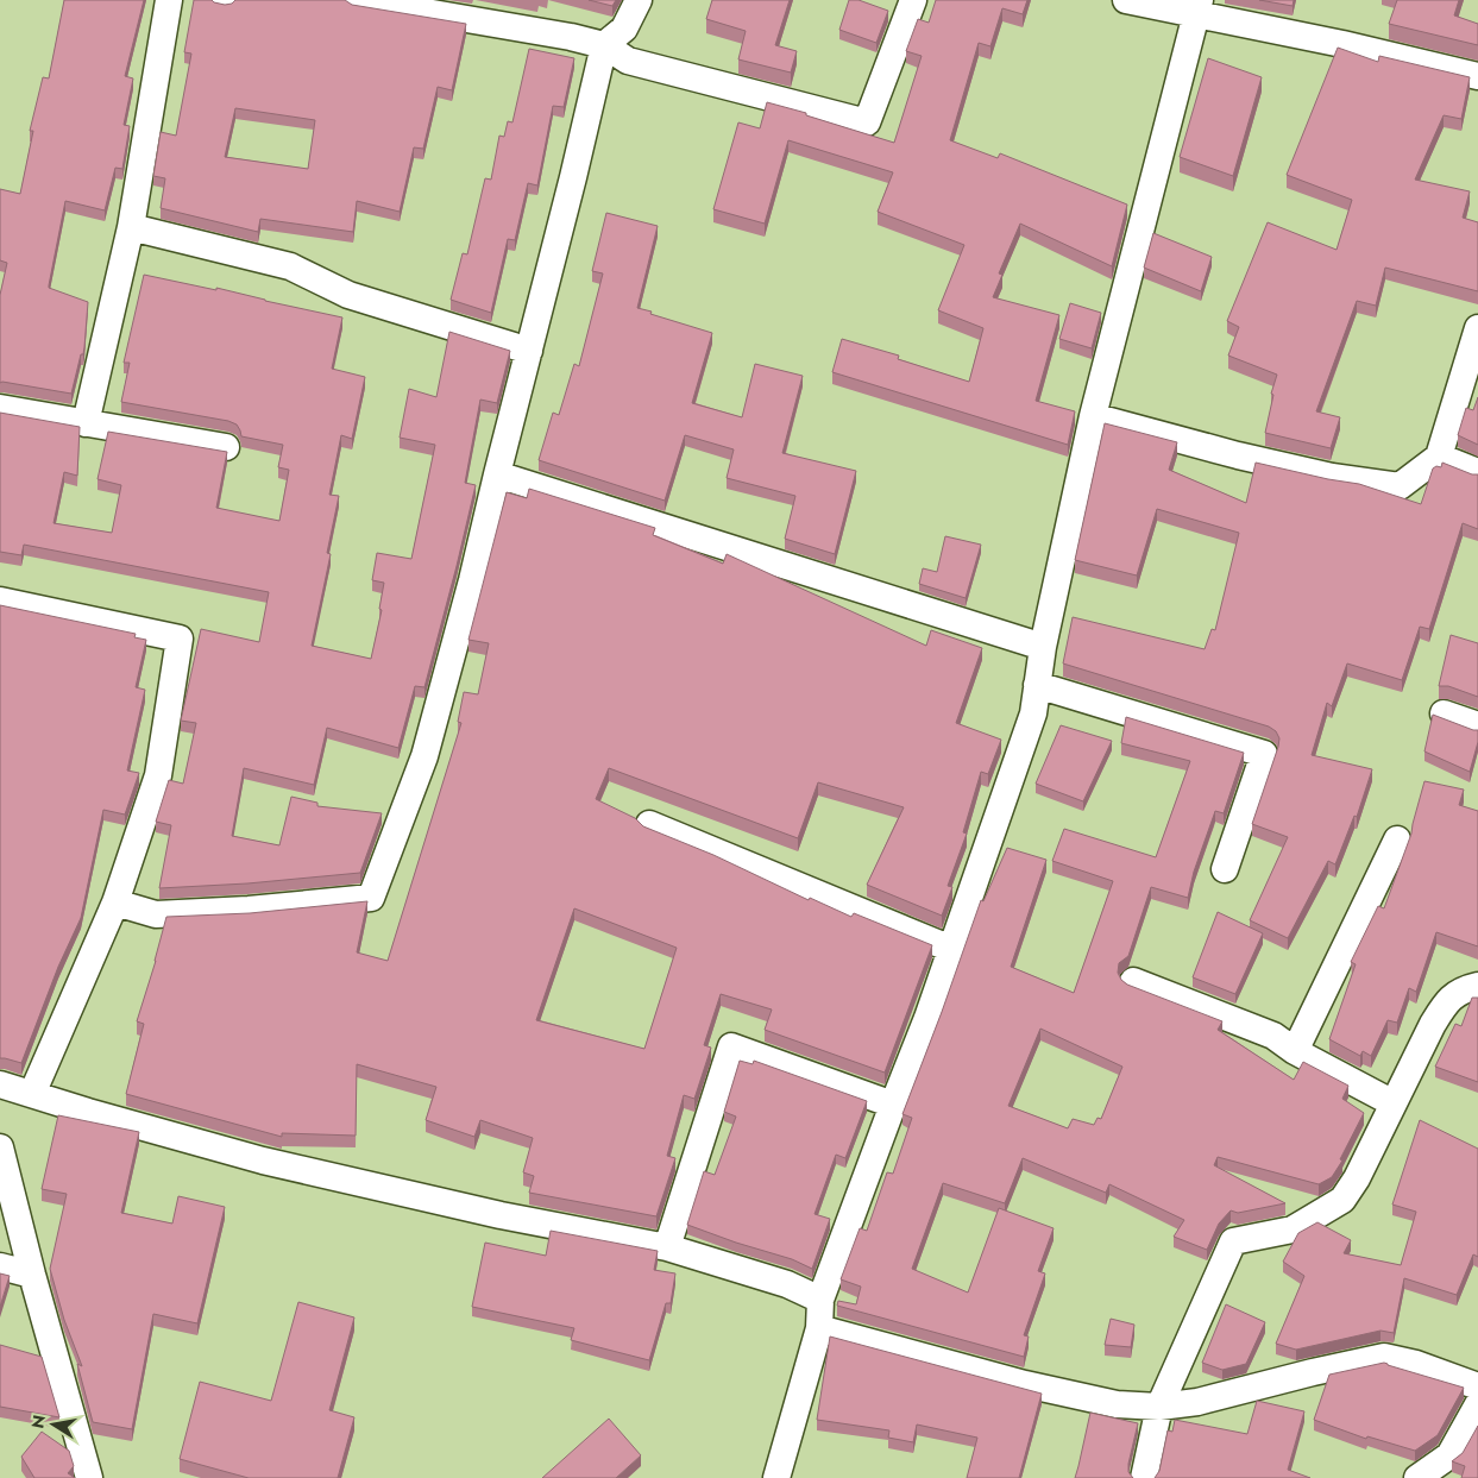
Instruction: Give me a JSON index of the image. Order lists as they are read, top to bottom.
{
  "north": "left"
}
